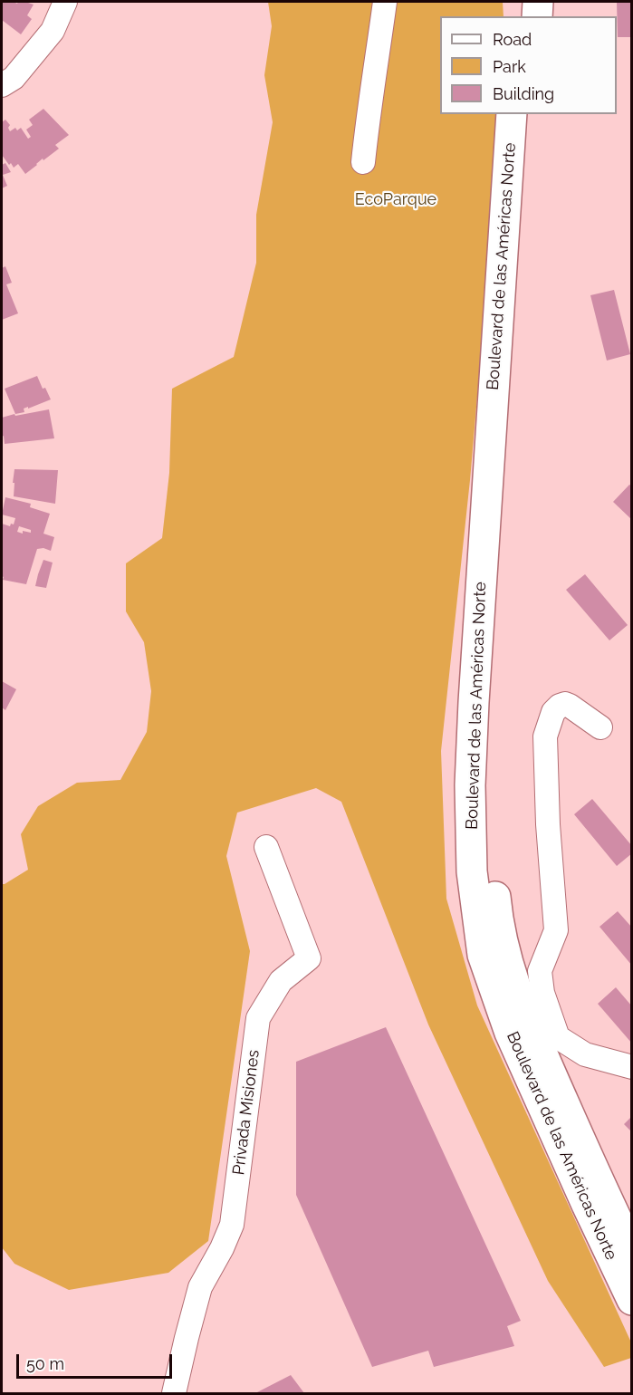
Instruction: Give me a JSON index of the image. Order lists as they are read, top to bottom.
{
  "streets": {
    "main road": ["Boulevard de las Américas Norte"],
    "street": ["Privada Misiones"]
  },
  "parks": ["EcoParque"],
  "legend": ["Road", "Park", "Building"],
  "scale_bar": "50 m"
}
